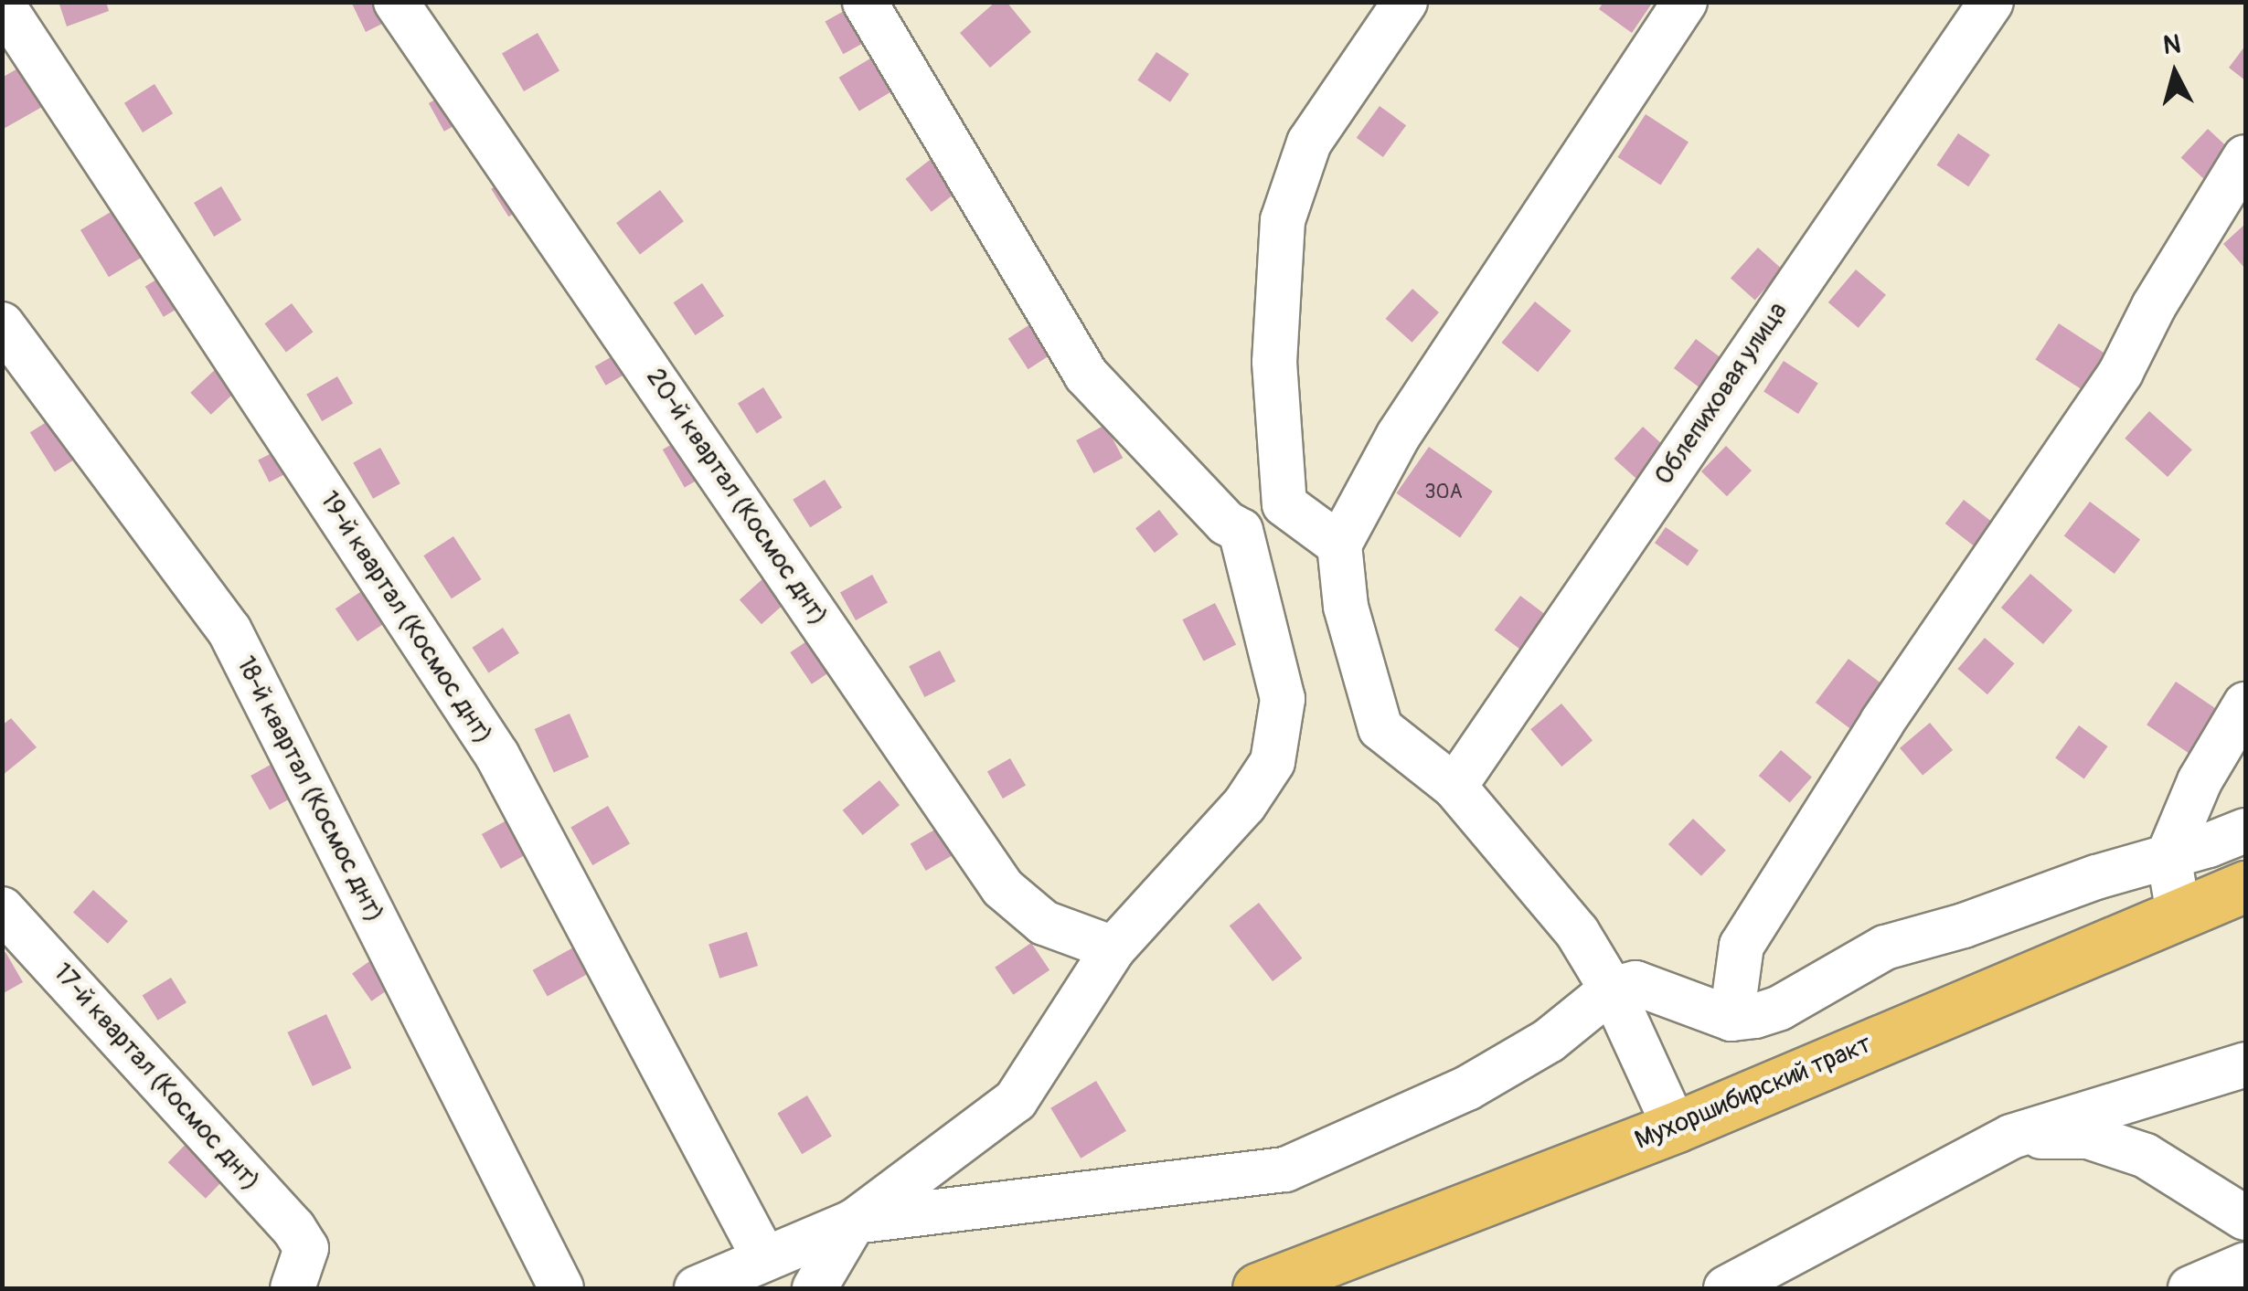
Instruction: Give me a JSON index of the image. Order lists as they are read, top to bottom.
{
  "streets": {
    "main road": ["Мухоршибирский тракт"],
    "street": [
      "Облепиховая улица",
      "20-й квартал (Космос днт)",
      "19-й квартал (Космос днт)",
      "18-й квартал (Космос днт)",
      "17-й квартал (Космос днт)"
    ]
  },
  "house_numbers": ["30А"],
  "north": "top"
}
